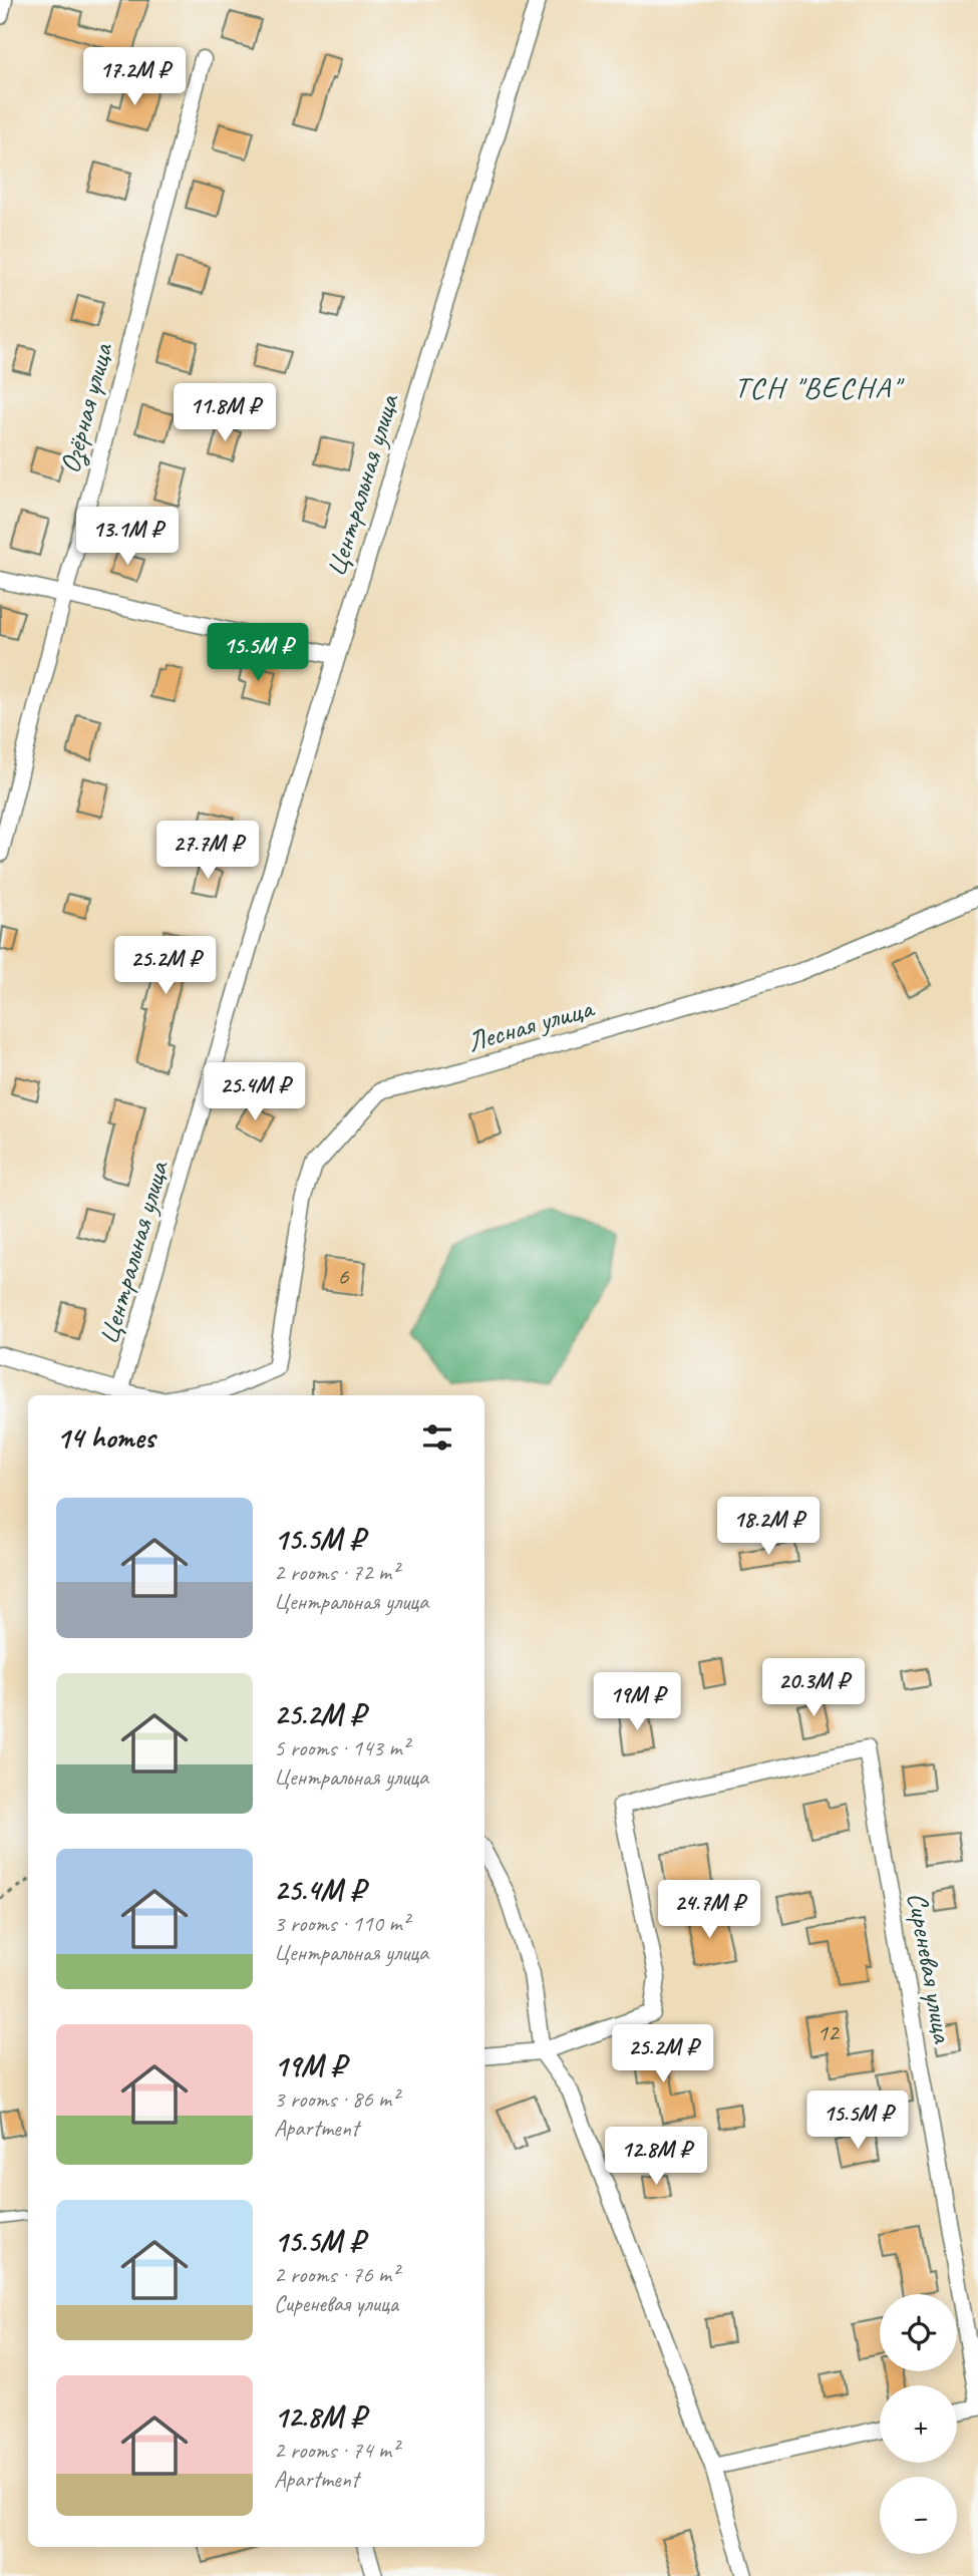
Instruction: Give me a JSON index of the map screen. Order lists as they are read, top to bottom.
{
  "streets": {
    "street": [
      "Озёрная улица",
      "Центральная улица",
      "Лесная улица",
      "Сиреневая улица"
    ]
  },
  "districts": ["ТСН \"ВЕСНА\""],
  "house_numbers": ["6", "12"],
  "page": {
    "price": [
      "17.2M ₽",
      "11.8M ₽",
      "13.1M ₽",
      "15.5M ₽",
      "27.7M ₽",
      "25.2M ₽",
      "25.4M ₽",
      "18.2M ₽",
      "20.3M ₽",
      "19M ₽",
      "24.7M ₽",
      "25.2M ₽",
      "15.5M ₽",
      "12.8M ₽"
    ],
    "heading": "14 homes",
    "list": [
      {
        "name": "15.5M ₽",
        "note": "2 rooms · 72 m² · Центральная улица"
      },
      {
        "name": "25.2M ₽",
        "note": "5 rooms · 143 m² · Центральная улица"
      },
      {
        "name": "25.4M ₽",
        "note": "3 rooms · 110 m² · Центральная улица"
      },
      {
        "name": "19M ₽",
        "note": "3 rooms · 86 m² · Apartment"
      },
      {
        "name": "15.5M ₽",
        "note": "2 rooms · 76 m² · Сиреневая улица"
      },
      {
        "name": "12.8M ₽",
        "note": "2 rooms · 74 m² · Apartment"
      }
    ],
    "map_buttons": ["+", "−"]
  }
}
